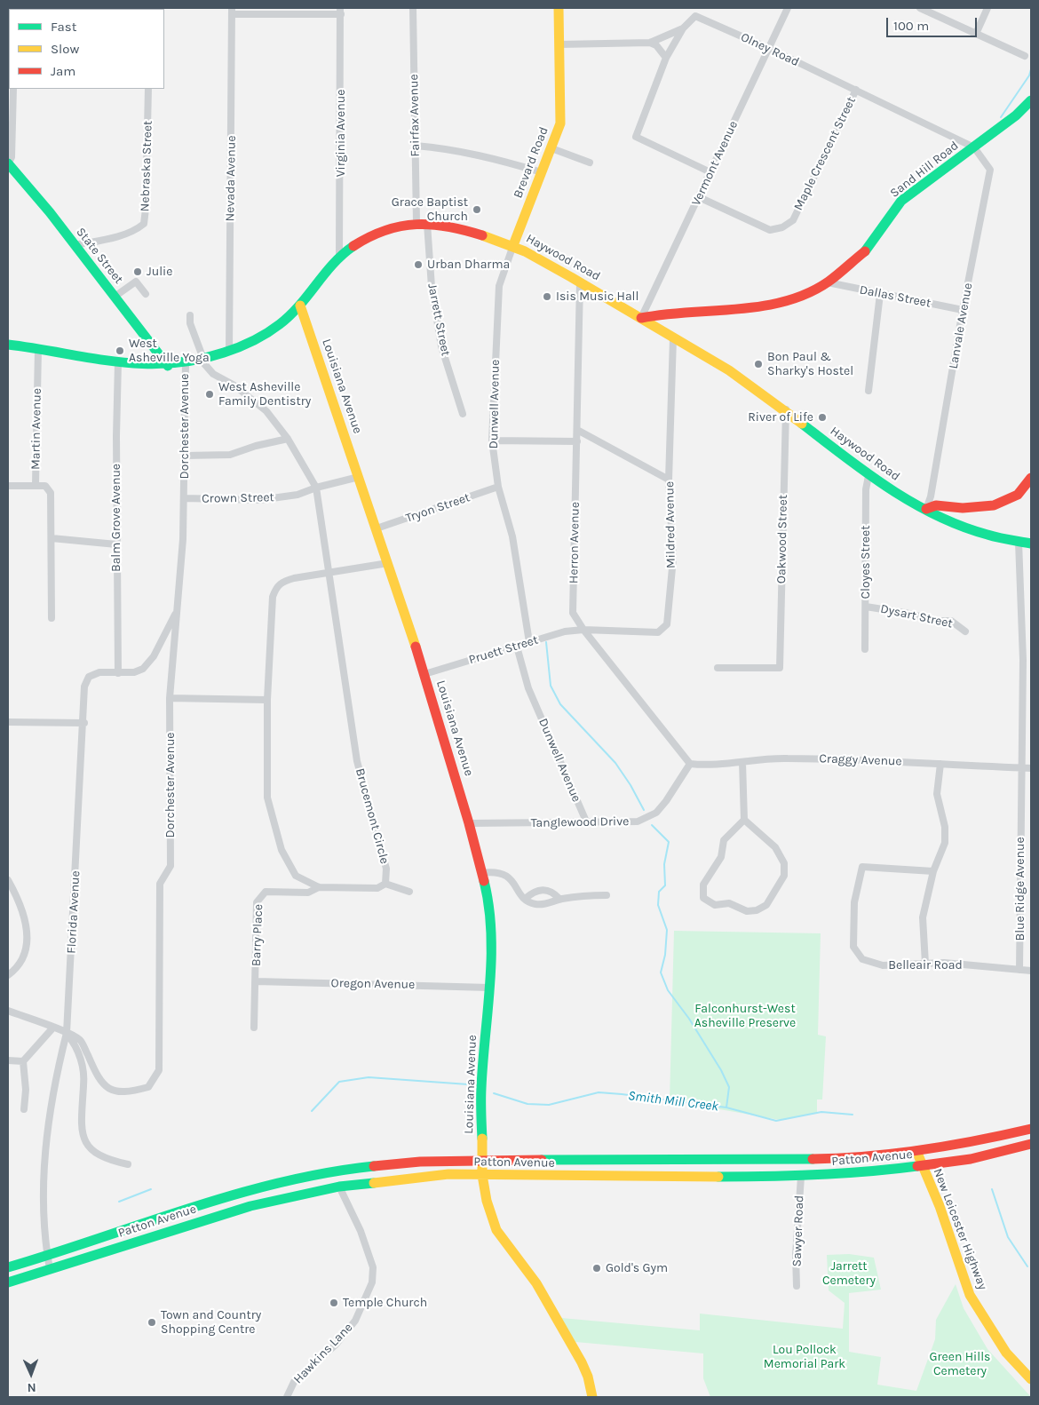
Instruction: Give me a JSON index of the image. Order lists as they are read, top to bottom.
{
  "streets": {
    "main road": [
      "Brevard Road",
      "Sand Hill Road",
      "State Street",
      "Haywood Road",
      "Louisiana Avenue",
      "Patton Avenue",
      "New Leicester Highway"
    ],
    "street": [
      "Olney Road",
      "Fairfax Avenue",
      "Virginia Avenue",
      "Maple Crescent Street",
      "Vermont Avenue",
      "Nebraska Street",
      "Nevada Avenue",
      "Dallas Street",
      "Jarrett Street",
      "Lanvale Avenue",
      "Dunwell Avenue",
      "Dorchester Avenue",
      "Martin Avenue",
      "Crown Street",
      "Tryon Street",
      "Balm Grove Avenue",
      "Mildred Avenue",
      "Oakwood Street",
      "Herron Avenue",
      "Cloyes Street",
      "Dysart Street",
      "Pruett Street",
      "Craggy Avenue",
      "Brucemont Circle",
      "Tanglewood Drive",
      "Blue Ridge Avenue",
      "Florida Avenue",
      "Barry Place",
      "Belleair Road",
      "Oregon Avenue",
      "Sawyer Road",
      "Hawkins Lane"
    ]
  },
  "crossings": [
    ["Olney Road", "Maple Crescent Street"],
    ["Olney Road", "Vermont Avenue"],
    ["Olney Road", "Sand Hill Road"],
    ["Olney Road", "Lanvale Avenue"],
    ["Fairfax Avenue", "Haywood Road"],
    ["Virginia Avenue", "Haywood Road"],
    ["Maple Crescent Street", "Vermont Avenue"],
    ["Brevard Road", "Haywood Road"],
    ["Brevard Road", "Dunwell Avenue"],
    ["Vermont Avenue", "Sand Hill Road"],
    ["Vermont Avenue", "Haywood Road"],
    ["Nebraska Street", "State Street"],
    ["Sand Hill Road", "Haywood Road"],
    ["Sand Hill Road", "Dallas Street"],
    ["Sand Hill Road", "Lanvale Avenue"],
    ["Nevada Avenue", "Haywood Road"],
    ["State Street", "Haywood Road"],
    ["Haywood Road", "Jarrett Street"],
    ["Haywood Road", "Lanvale Avenue"],
    ["Haywood Road", "Louisiana Avenue"],
    ["Haywood Road", "Dunwell Avenue"],
    ["Haywood Road", "Dorchester Avenue"],
    ["Haywood Road", "Martin Avenue"],
    ["Haywood Road", "Balm Grove Avenue"],
    ["Haywood Road", "Mildred Avenue"],
    ["Haywood Road", "Oakwood Street"],
    ["Haywood Road", "Herron Avenue"],
    ["Haywood Road", "Cloyes Street"],
    ["Haywood Road", "Blue Ridge Avenue"],
    ["Dallas Street", "Lanvale Avenue"],
    ["Louisiana Avenue", "Crown Street"],
    ["Louisiana Avenue", "Tryon Street"],
    ["Louisiana Avenue", "Pruett Street"],
    ["Louisiana Avenue", "Tanglewood Drive"],
    ["Louisiana Avenue", "Oregon Avenue"],
    ["Louisiana Avenue", "Patton Avenue"],
    ["Dunwell Avenue", "Tryon Street"],
    ["Dunwell Avenue", "Pruett Street"],
    ["Dunwell Avenue", "Tanglewood Drive"],
    ["Dorchester Avenue", "Crown Street"],
    ["Dorchester Avenue", "Florida Avenue"],
    ["Crown Street", "Brucemont Circle"],
    ["Balm Grove Avenue", "Florida Avenue"],
    ["Mildred Avenue", "Herron Avenue"],
    ["Mildred Avenue", "Pruett Street"],
    ["Herron Avenue", "Pruett Street"],
    ["Herron Avenue", "Craggy Avenue"],
    ["Herron Avenue", "Tanglewood Drive"],
    ["Cloyes Street", "Dysart Street"],
    ["Craggy Avenue", "Tanglewood Drive"],
    ["Craggy Avenue", "Blue Ridge Avenue"],
    ["Blue Ridge Avenue", "Belleair Road"],
    ["Florida Avenue", "Patton Avenue"],
    ["Barry Place", "Oregon Avenue"],
    ["Patton Avenue", "New Leicester Highway"],
    ["Patton Avenue", "Sawyer Road"],
    ["Patton Avenue", "Hawkins Lane"]
  ],
  "water": ["Smith Mill Creek"],
  "parks": [
    "Falconhurst-West Asheville Preserve",
    "Jarrett Cemetery",
    "Lou Pollock Memorial Park",
    "Green Hills Cemetery"
  ],
  "places": [
    "Grace Baptist Church",
    "Urban Dharma",
    "Julie",
    "Isis Music Hall",
    "West Asheville Yoga",
    "Bon Paul & Sharky's Hostel",
    "West Asheville Family Dentistry",
    "River of Life",
    "Gold's Gym",
    "Temple Church",
    "Town and Country Shopping Centre"
  ],
  "legend": ["Fast", "Slow", "Jam"],
  "scale_bar": "100 m",
  "north": "bottom"
}
